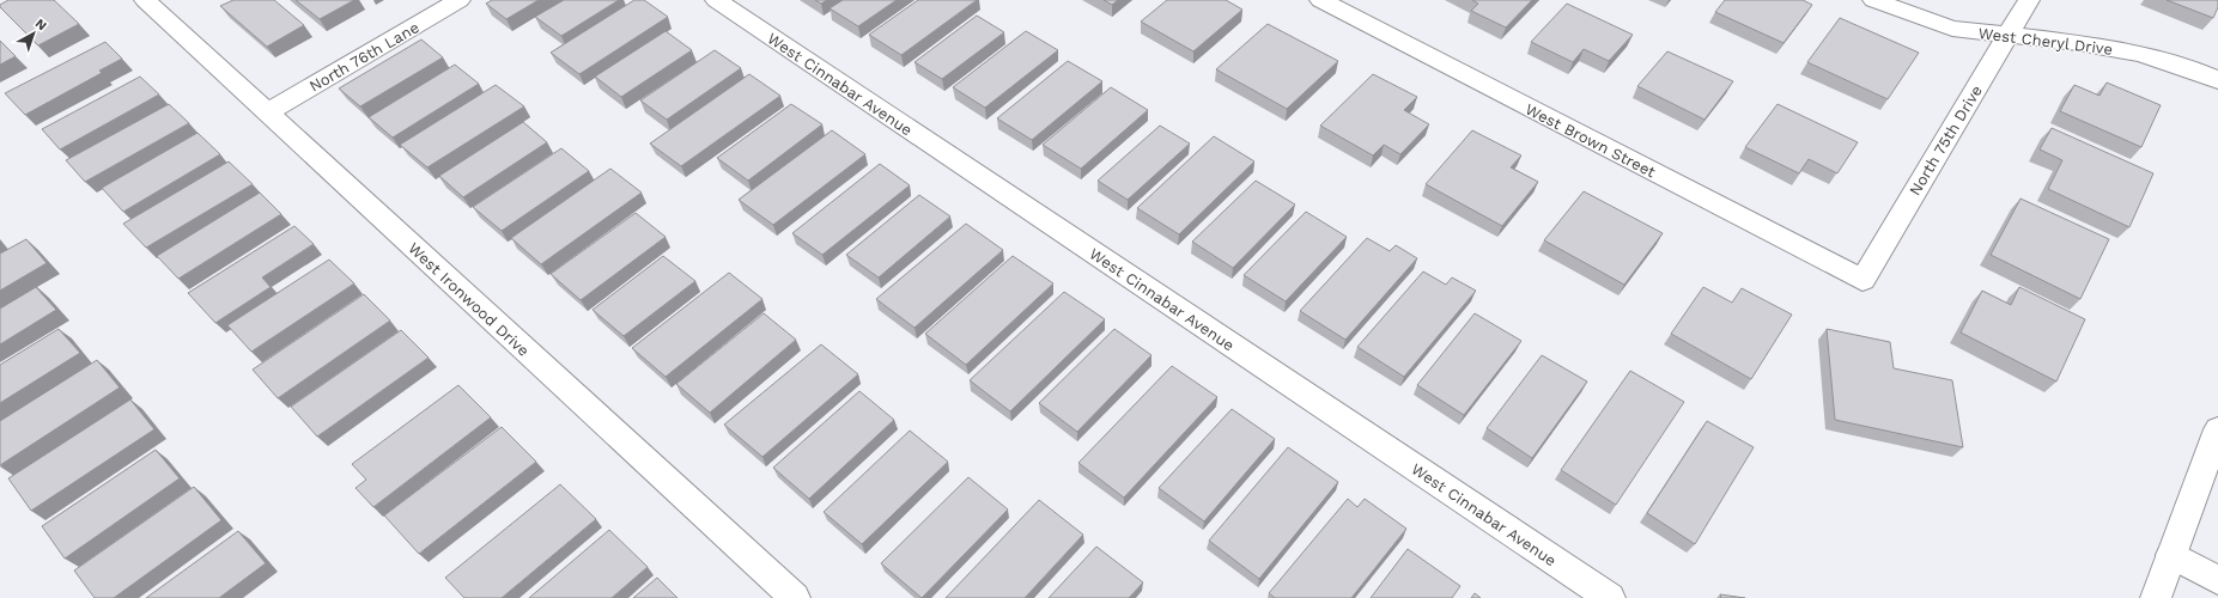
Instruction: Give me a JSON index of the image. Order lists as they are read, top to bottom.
{
  "streets": {
    "street": [
      "West Cheryl Drive",
      "North 76th Lane",
      "West Cinnabar Avenue",
      "West Brown Street",
      "North 75th Drive",
      "West Ironwood Drive"
    ]
  },
  "crossings": [
    ["West Cheryl Drive", "North 75th Drive"],
    ["North 76th Lane", "West Ironwood Drive"],
    ["West Brown Street", "North 75th Drive"]
  ],
  "north": "top right"
}
